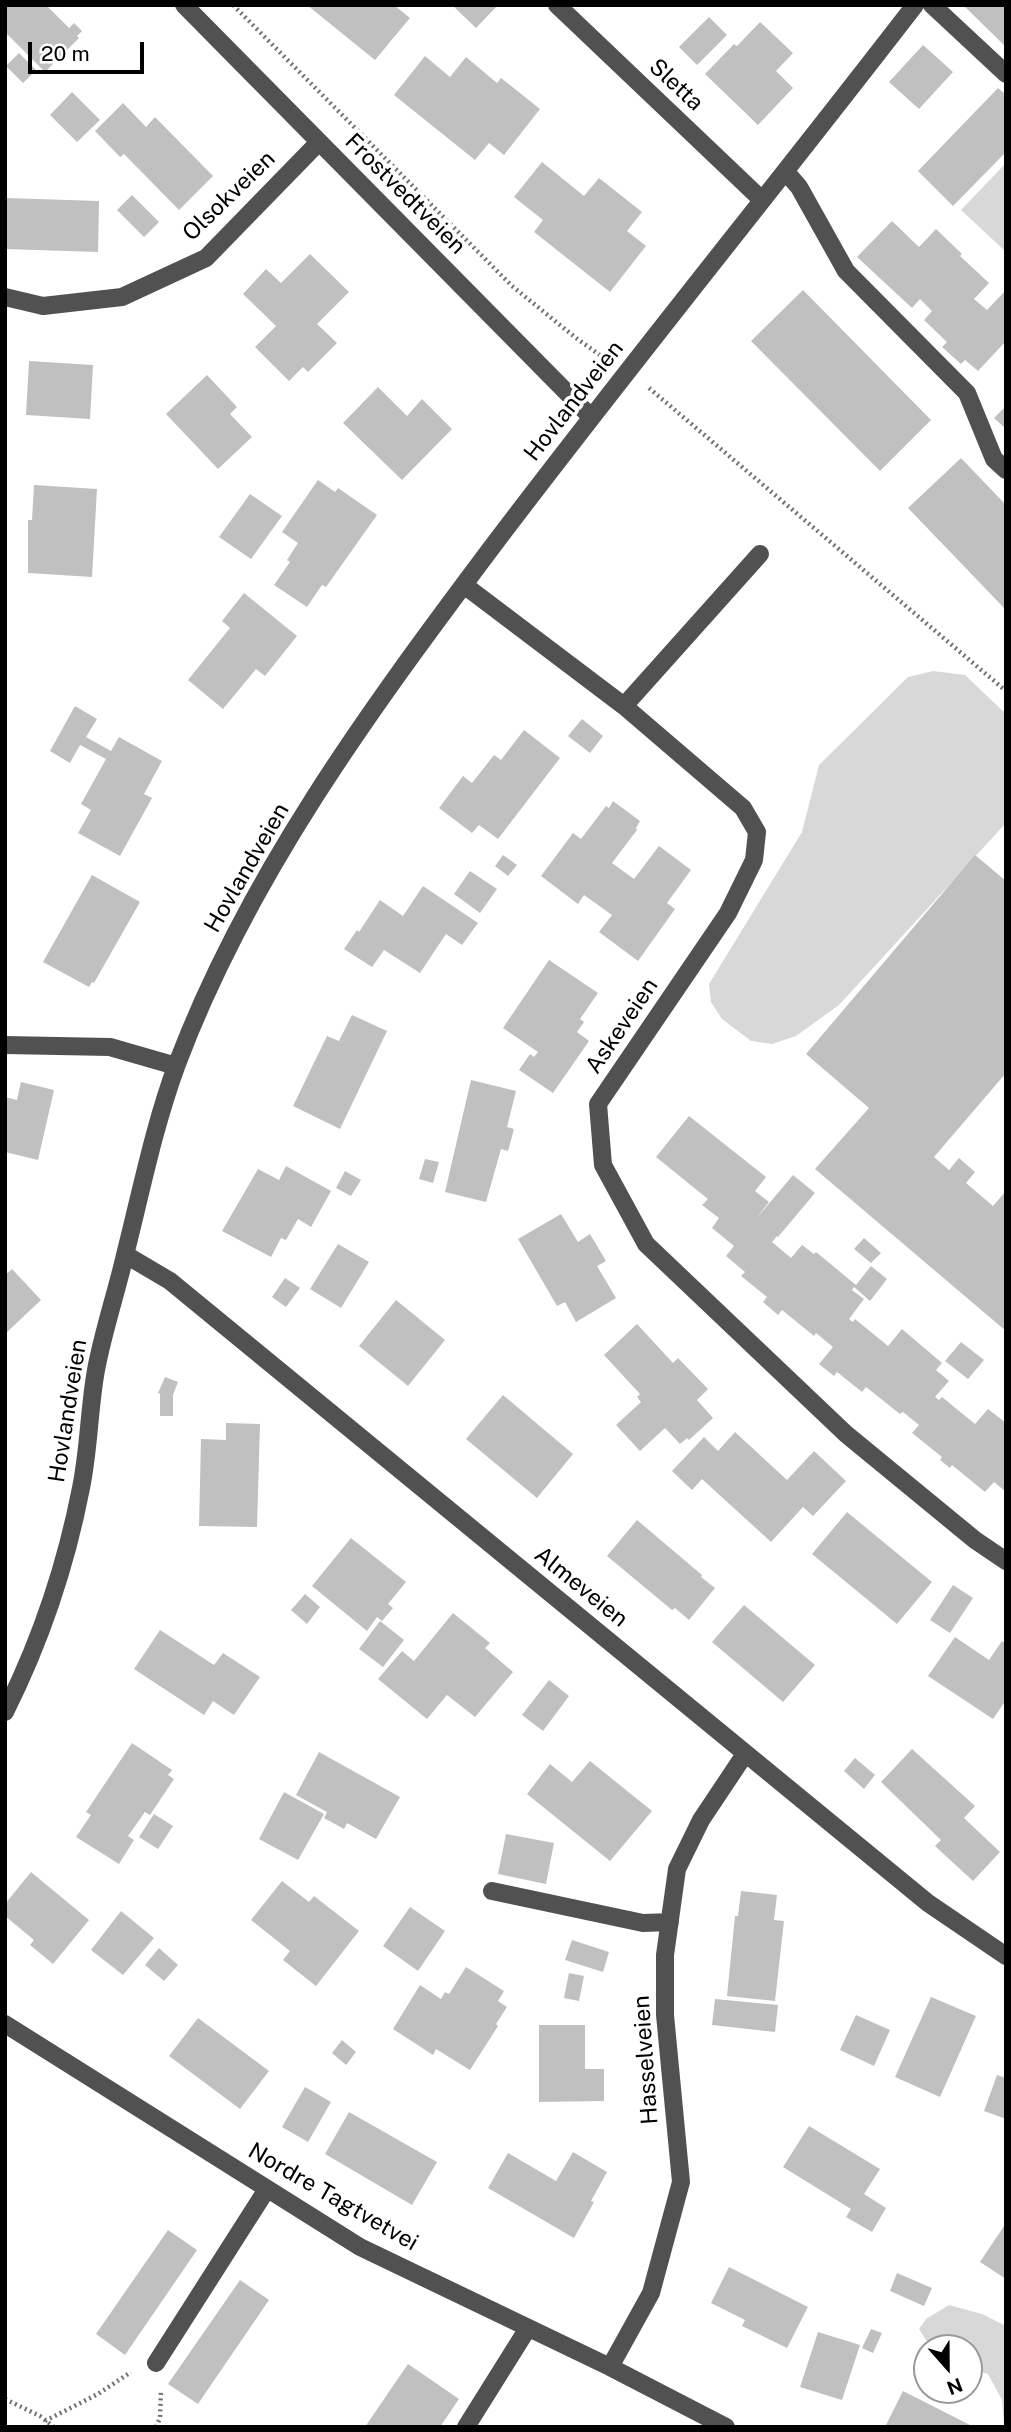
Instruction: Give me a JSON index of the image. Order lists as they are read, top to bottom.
{
  "streets": {
    "street": [
      "Sletta",
      "Frostvedtveien",
      "Olsokveien",
      "Hovlandveien",
      "Askeveien",
      "Almeveien",
      "Hasselveien",
      "Nordre Tagtvetvei"
    ]
  },
  "crossings": [
    ["Sletta", "Hovlandveien"],
    ["Frostvedtveien", "Olsokveien"],
    ["Frostvedtveien", "Hovlandveien"],
    ["Hovlandveien", "Askeveien"],
    ["Hovlandveien", "Almeveien"],
    ["Almeveien", "Hasselveien"],
    ["Hasselveien", "Nordre Tagtvetvei"]
  ],
  "scale_bar": "20 m",
  "north": "bottom"
}
